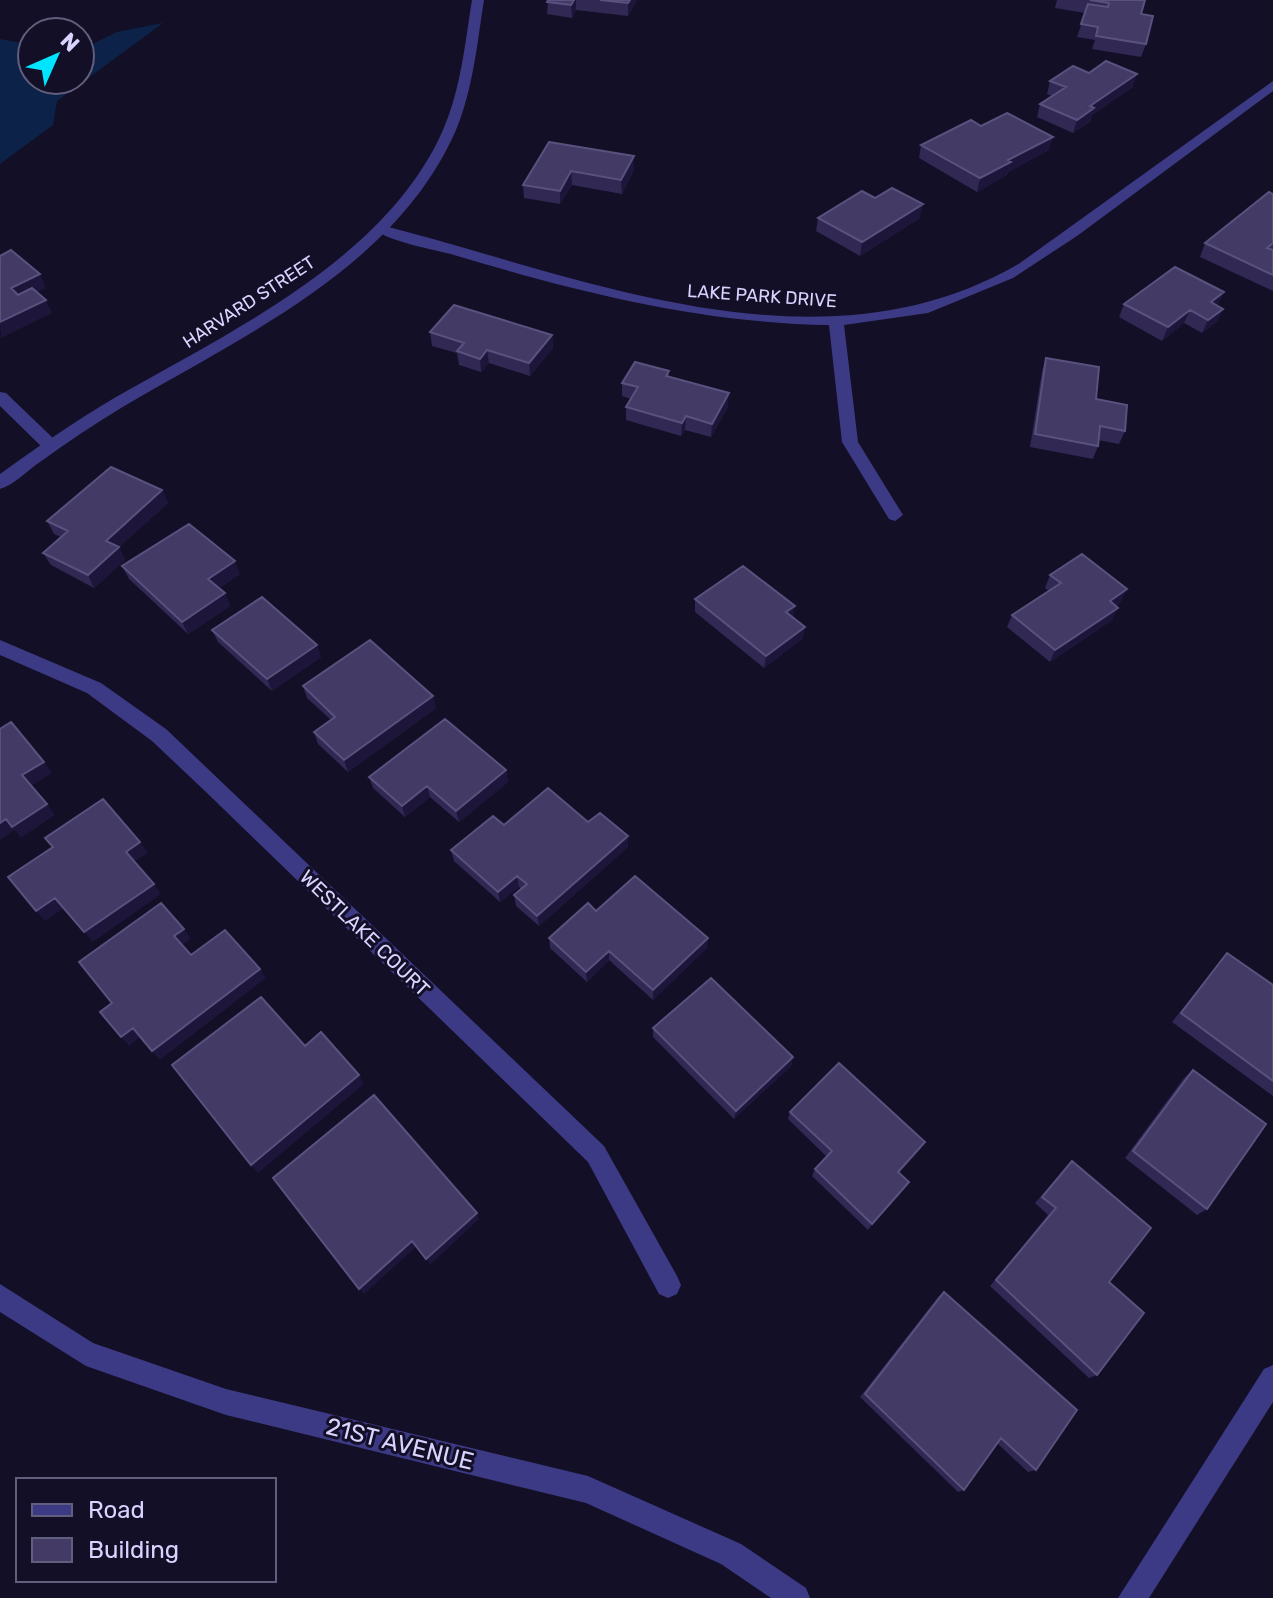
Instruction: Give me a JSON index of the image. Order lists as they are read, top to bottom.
{
  "streets": {
    "street": [
      "LAKE PARK DRIVE",
      "HARVARD STREET",
      "WESTLAKE COURT",
      "21ST AVENUE"
    ]
  },
  "crossings": [
    ["LAKE PARK DRIVE", "HARVARD STREET"]
  ],
  "legend": ["Road", "Building"],
  "north": "top right"
}
